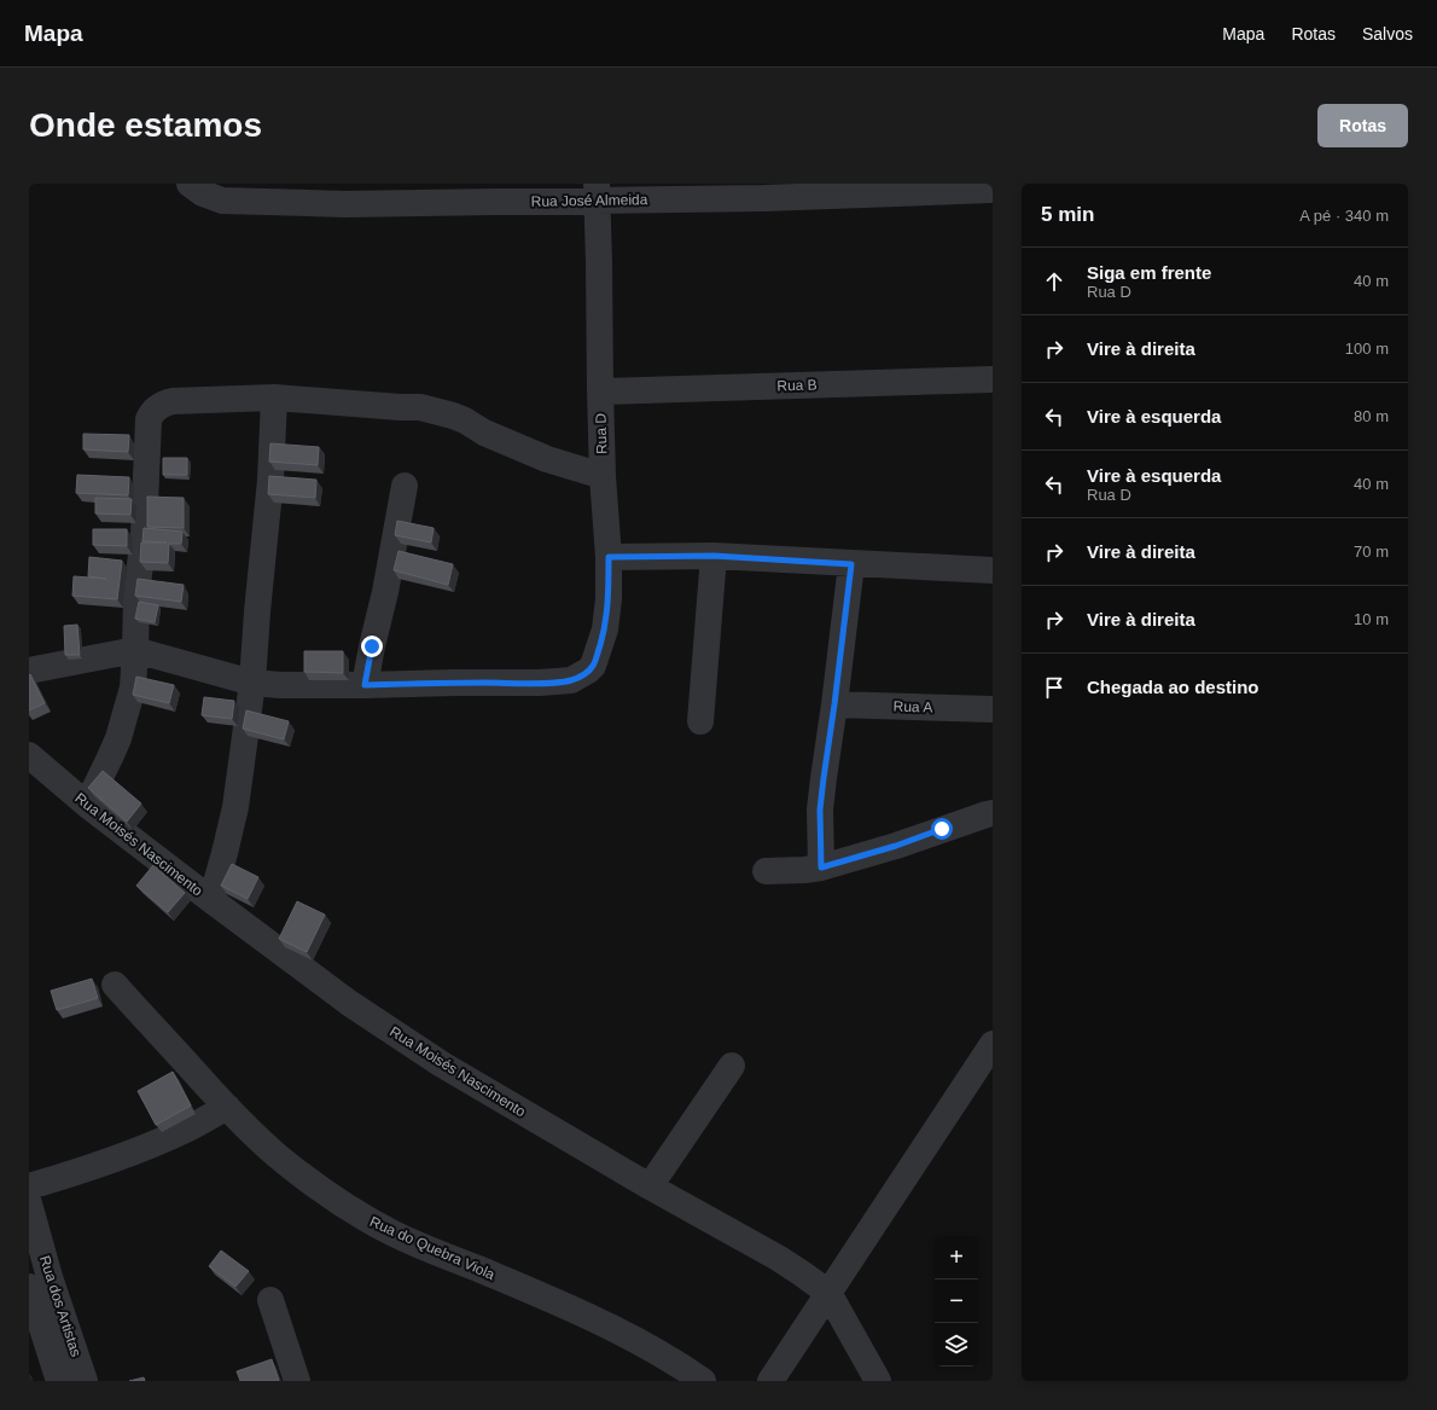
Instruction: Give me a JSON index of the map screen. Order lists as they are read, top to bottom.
{
  "streets": {
    "street": [
      "Rua José Almeida",
      "Rua B",
      "Rua D",
      "Rua A",
      "Rua Moisés Nascimento",
      "Rua do Quebra Viola",
      "Rua dos Artistas"
    ]
  },
  "crossings": [
    ["Rua José Almeida", "Rua D"],
    ["Rua B", "Rua D"]
  ],
  "page": {
    "header": "Mapa",
    "nav": ["Mapa", "Rotas", "Salvos"],
    "buttons": "Rotas",
    "title": "Onde estamos",
    "heading": ["5 min", "A pé · 340 m"],
    "list": [
      ["Siga em frente", "Rua D", "40 m"],
      ["Vire à direita", "100 m"],
      ["Vire à esquerda", "80 m"],
      ["Vire à esquerda", "Rua D", "40 m"],
      ["Vire à direita", "70 m"],
      ["Vire à direita", "10 m"],
      "Chegada ao destino"
    ],
    "map_buttons": ["+", "−"]
  }
}
